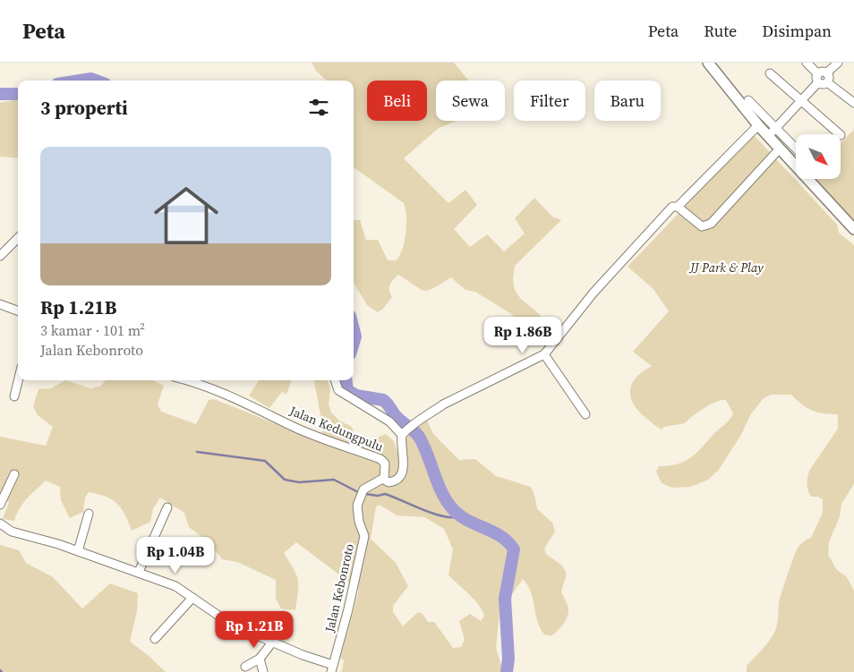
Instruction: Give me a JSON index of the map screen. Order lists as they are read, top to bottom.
{
  "streets": {
    "street": ["Jalan Kedungpulu", "Jalan Kebonroto"]
  },
  "crossings": [
    ["Jalan Kedungpulu", "Jalan Kebonroto"]
  ],
  "parks": ["JJ Park & Play"],
  "north": "bottom right",
  "page": {
    "header": "Peta",
    "nav": ["Peta", "Rute", "Disimpan"],
    "chip": [
      "Beli",
      "Sewa",
      "Filter",
      "Baru"
    ],
    "heading": "3 properti",
    "list": [
      {
        "name": "Rp 1.21B",
        "note": "3 kamar · 101 m² · Jalan Kebonroto"
      }
    ],
    "price": ["Rp 1.86B", "Rp 1.04B", "Rp 1.21B"]
  }
}
